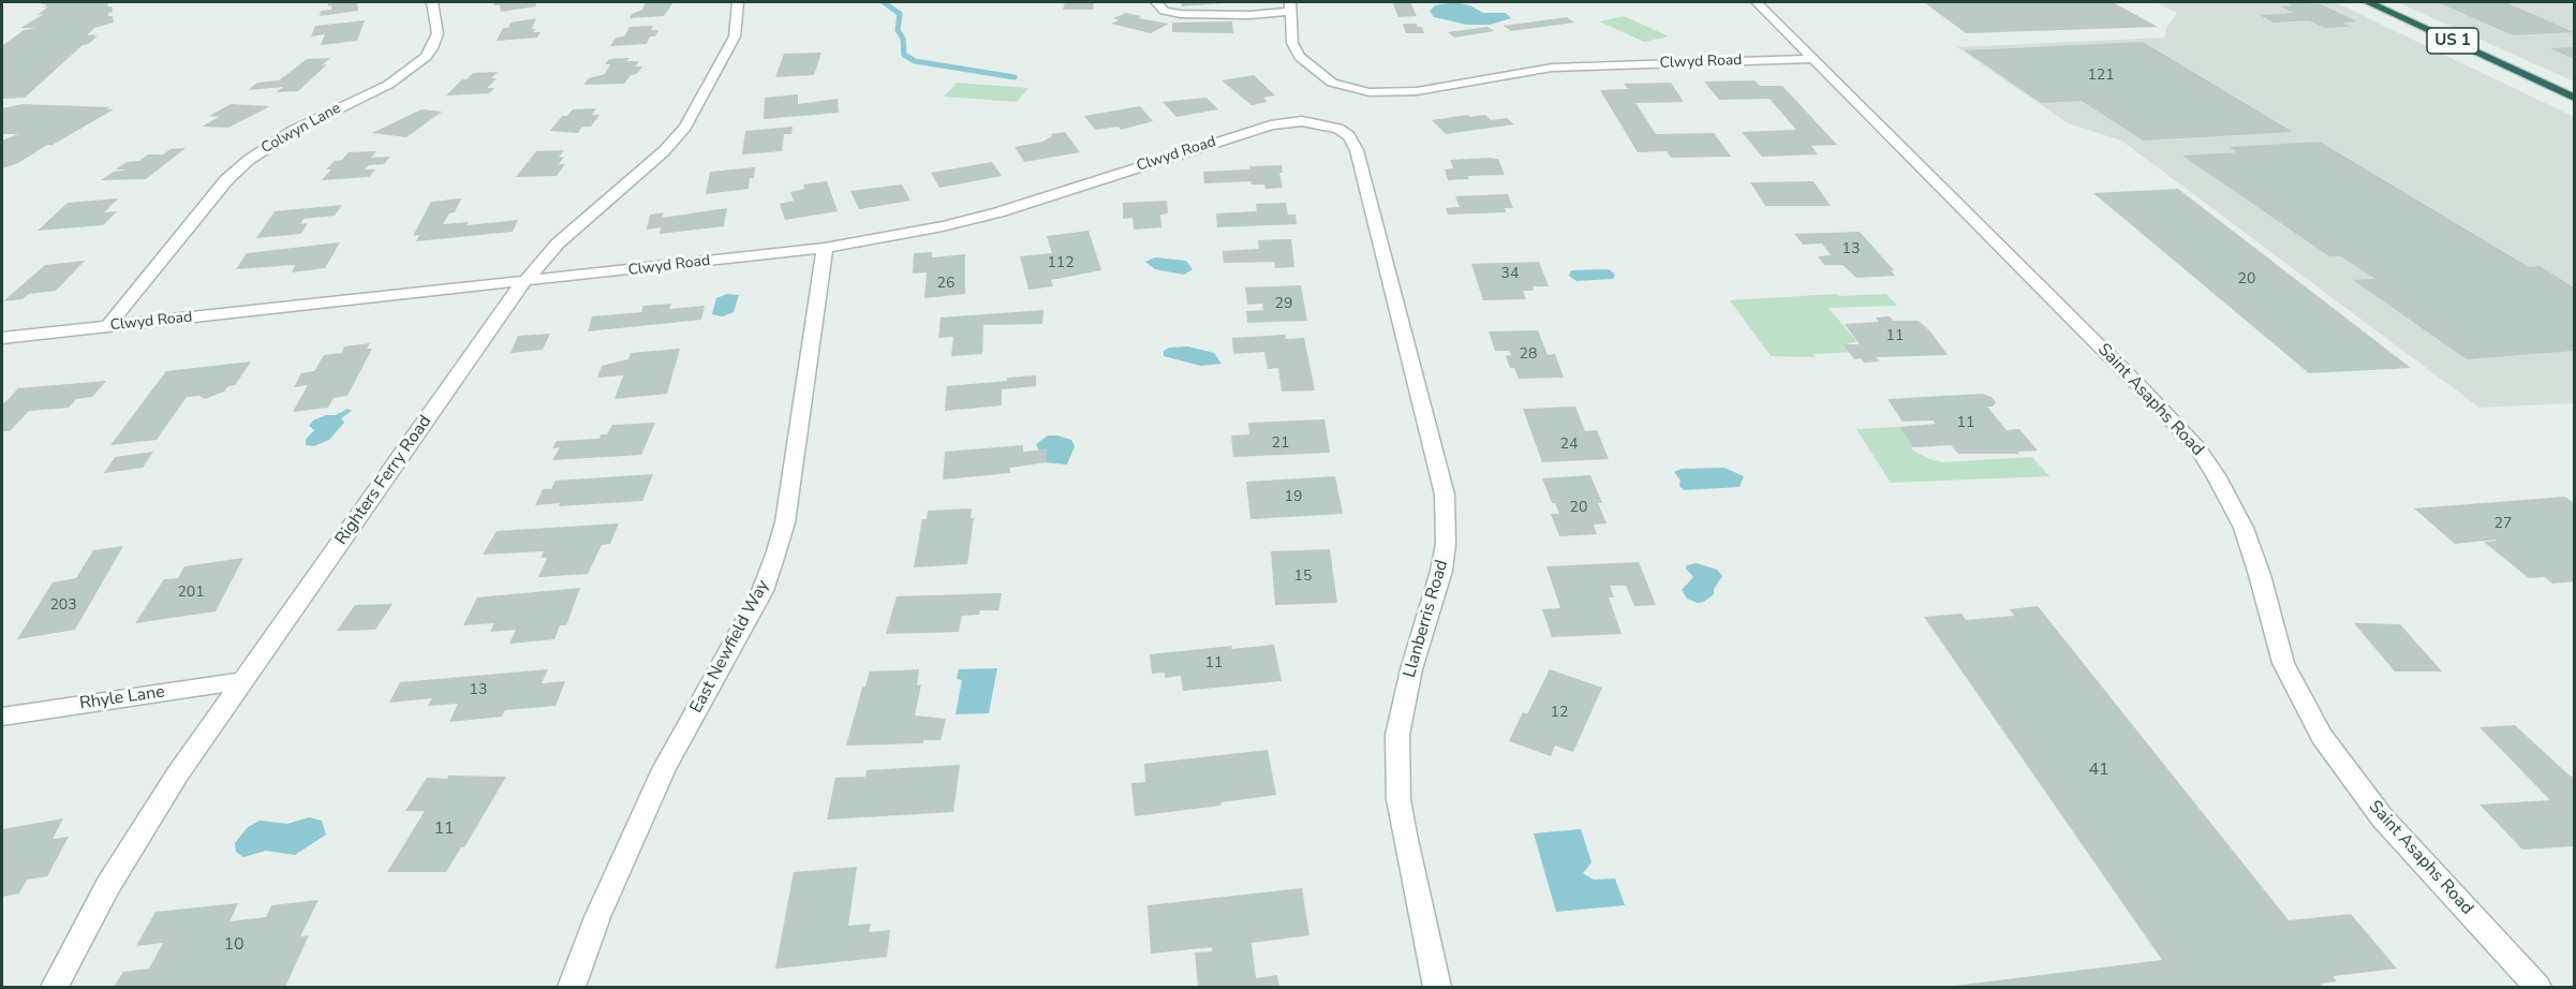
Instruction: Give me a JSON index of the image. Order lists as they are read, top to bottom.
{
  "streets": {
    "highway": ["US 1"],
    "street": [
      "Clwyd Road",
      "Colwyn Lane",
      "Saint Asaphs Road",
      "Righters Ferry Road",
      "Llanberris Road",
      "East Newfield Way",
      "Rhyle Lane"
    ]
  },
  "crossings": [
    ["Clwyd Road", "Colwyn Lane"],
    ["Clwyd Road", "Saint Asaphs Road"],
    ["Clwyd Road", "Righters Ferry Road"],
    ["Clwyd Road", "Llanberris Road"],
    ["Clwyd Road", "East Newfield Way"],
    ["Righters Ferry Road", "Rhyle Lane"]
  ],
  "house_numbers": [
    "121",
    "13",
    "112",
    "34",
    "20",
    "26",
    "29",
    "11",
    "28",
    "11",
    "21",
    "24",
    "19",
    "20",
    "27",
    "15",
    "201",
    "203",
    "11",
    "13",
    "12",
    "41",
    "11",
    "10"
  ]
}
